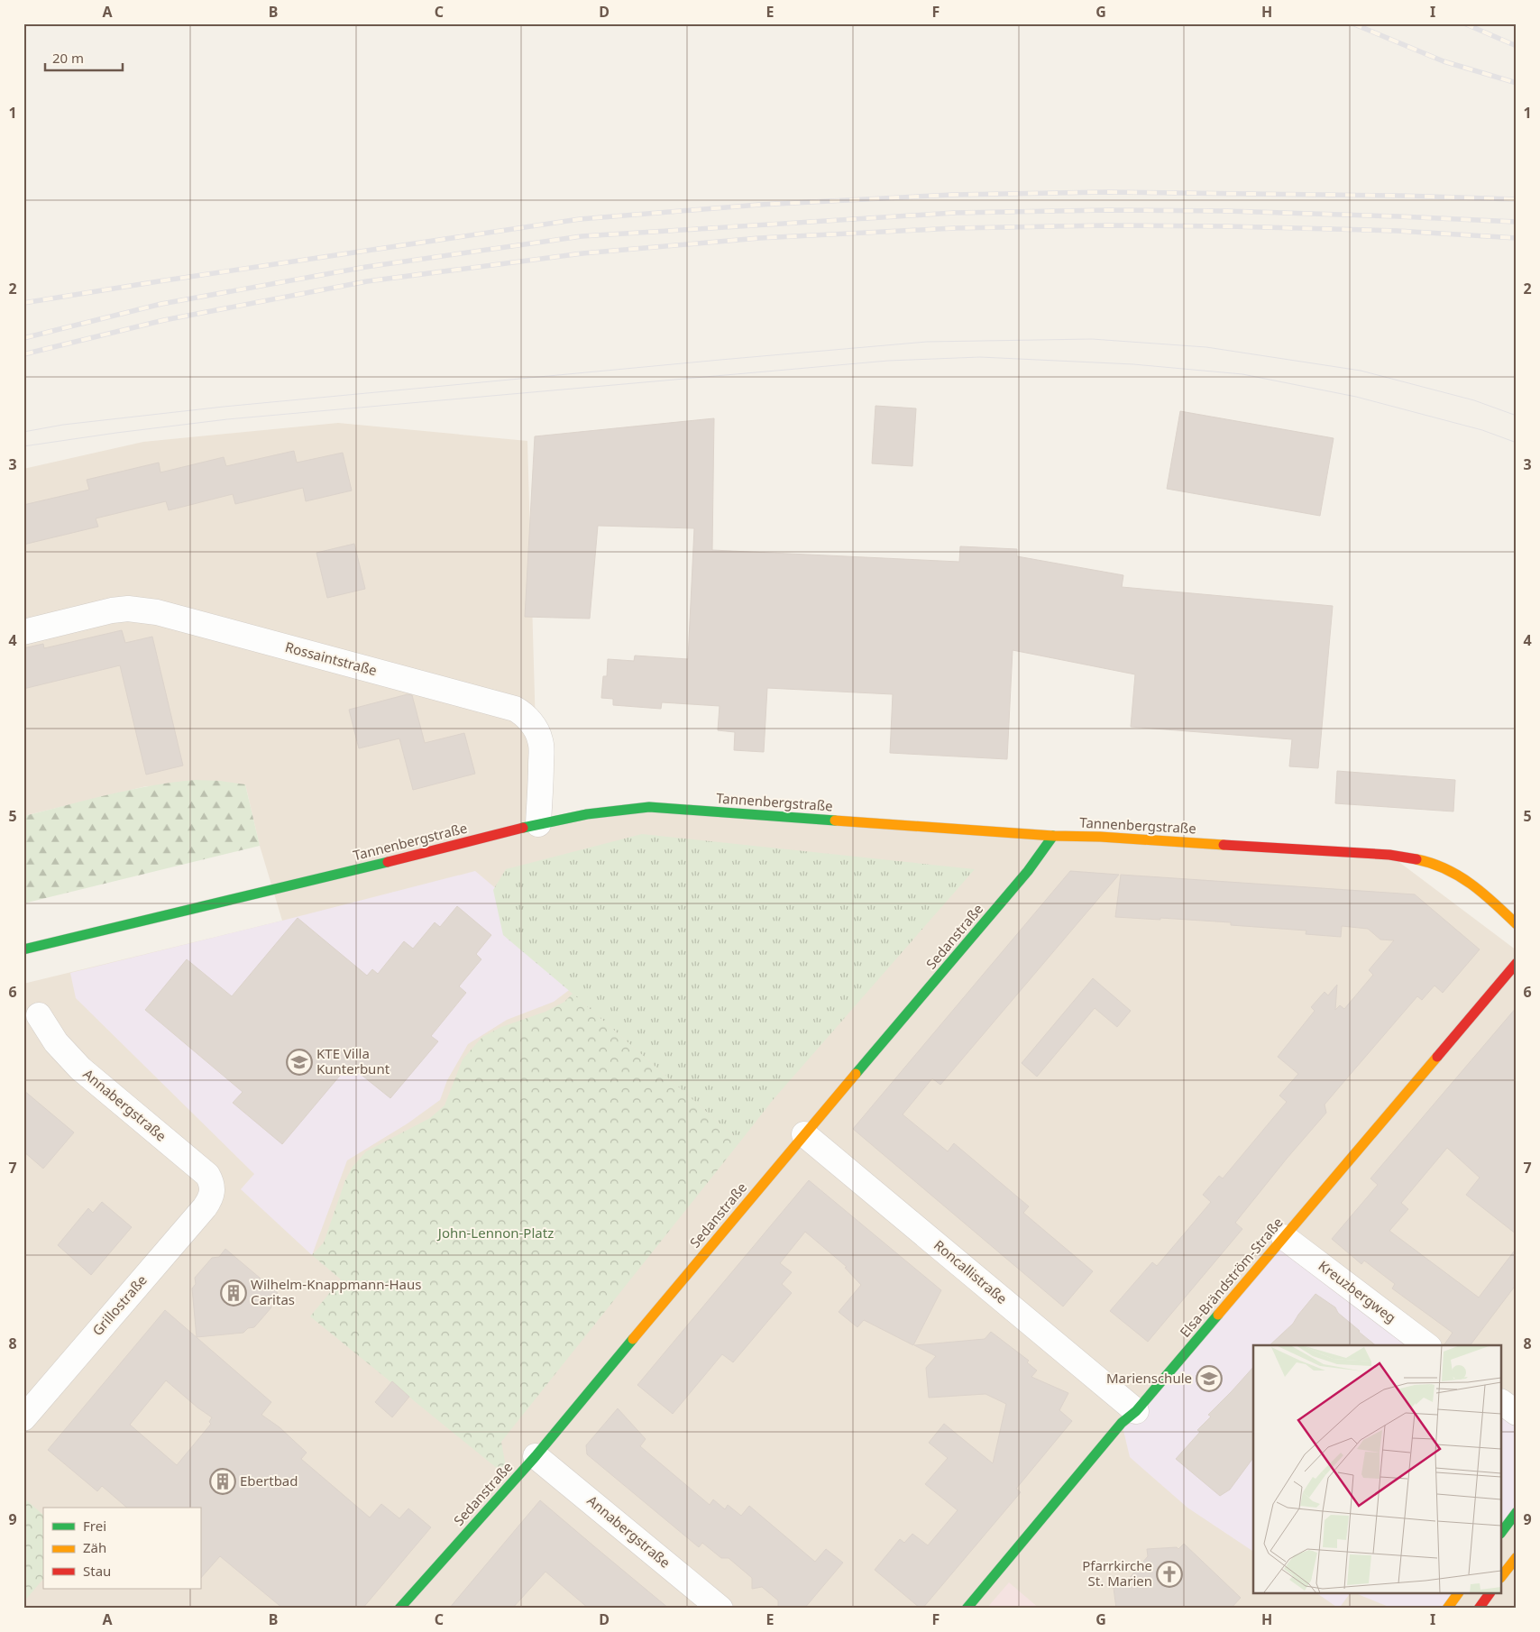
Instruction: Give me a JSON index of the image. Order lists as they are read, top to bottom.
{
  "streets": {
    "street": [
      "Rossaintstraße",
      "Tannenbergstraße",
      "Sedanstraße",
      "Annabergstraße",
      "Roncallistraße",
      "Elsa-Brändström-Straße",
      "Kreuzbergweg",
      "Grillostraße"
    ]
  },
  "crossings": [
    ["Rossaintstraße", "Tannenbergstraße"],
    ["Tannenbergstraße", "Sedanstraße"],
    ["Sedanstraße", "Annabergstraße"],
    ["Sedanstraße", "Roncallistraße"],
    ["Annabergstraße", "Grillostraße"],
    ["Roncallistraße", "Elsa-Brändström-Straße"],
    ["Elsa-Brändström-Straße", "Kreuzbergweg"]
  ],
  "parks": ["John-Lennon-Platz"],
  "places": {
    "school or university": ["KTE Villa Kunterbunt", "Marienschule"],
    "building": ["Wilhelm-Knappmann-Haus Caritas", "Ebertbad"],
    "church": ["Pfarrkirche St. Marien"]
  },
  "legend": ["Frei", "Zäh", "Stau"],
  "scale_bar": "20 m",
  "grid": {
    "columns": [
      "A",
      "B",
      "C",
      "D",
      "E",
      "F",
      "G",
      "H",
      "I"
    ],
    "rows": [
      "1",
      "2",
      "3",
      "4",
      "5",
      "6",
      "7",
      "8",
      "9"
    ]
  }
}
